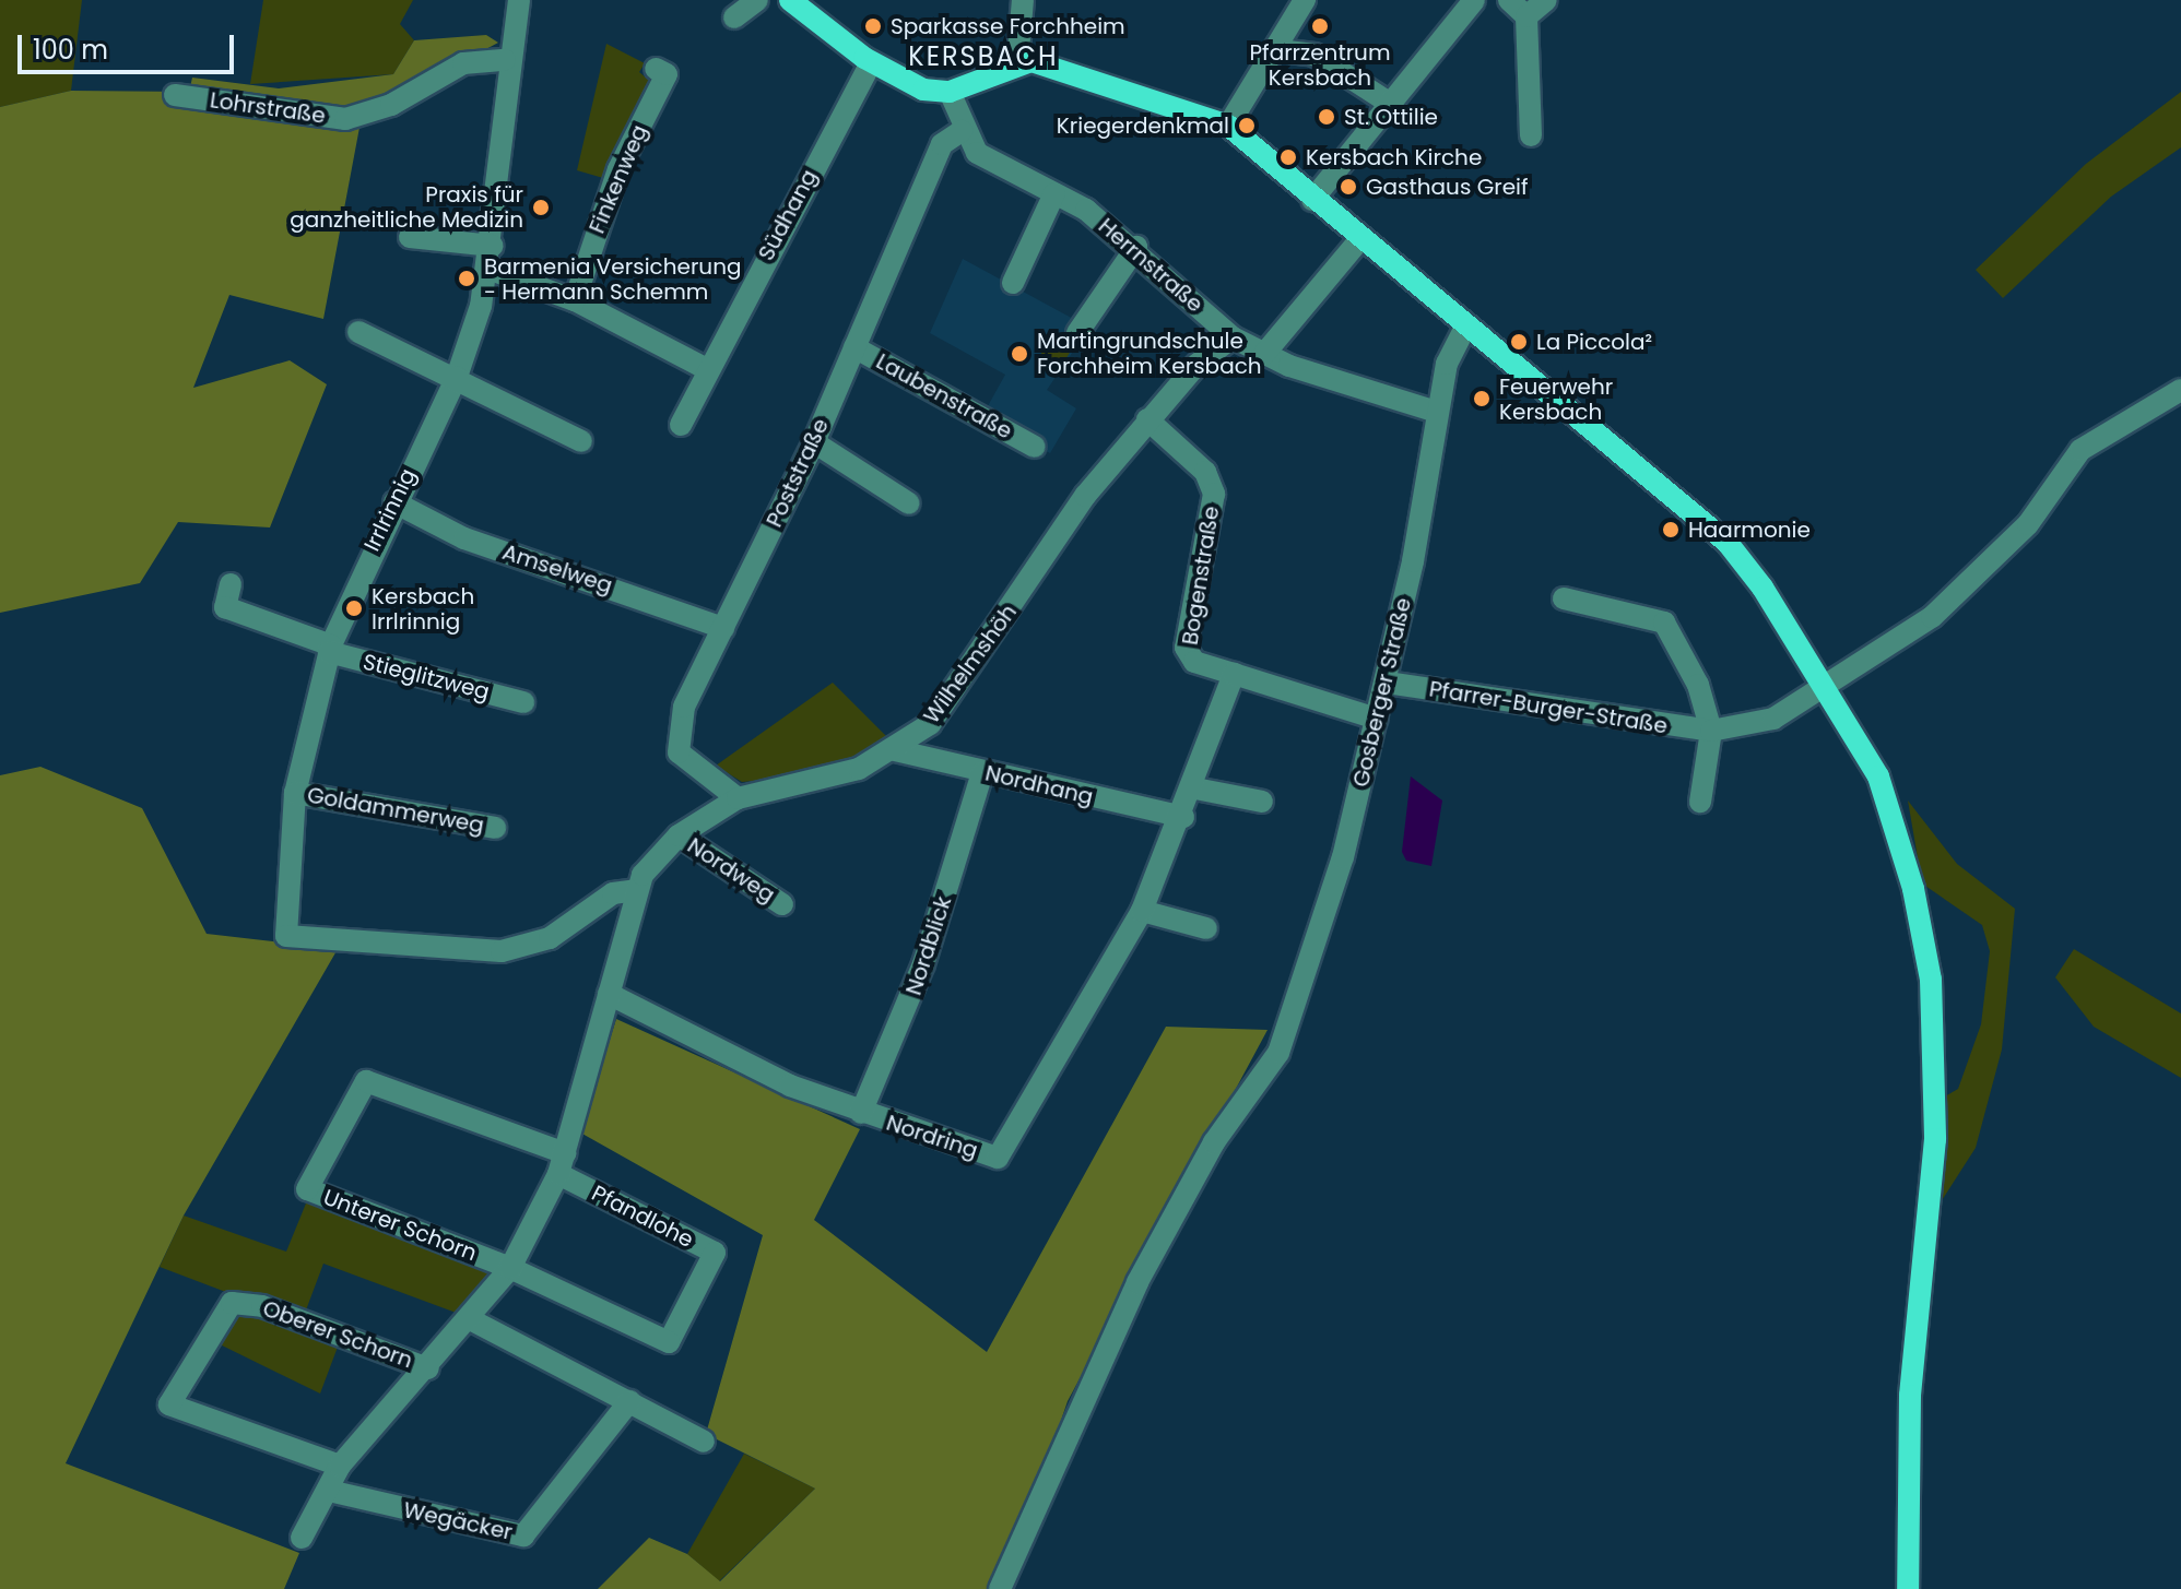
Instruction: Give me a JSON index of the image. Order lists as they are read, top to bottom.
{
  "streets": {
    "street": [
      "Lohrstraße",
      "Finkenweg",
      "Südhang",
      "Herrnstraße",
      "Laubenstraße",
      "Poststraße",
      "Irrlrinnig",
      "Amselweg",
      "Bogenstraße",
      "Wilhelmshöh",
      "Stieglitzweg",
      "Gosberger Straße",
      "Pfarrer-Burger-Straße",
      "Nordhang",
      "Goldammerweg",
      "Nordweg",
      "Nordblick",
      "Nordring",
      "Pfandlohe",
      "Unterer Schorn",
      "Oberer Schorn",
      "Wegäcker"
    ]
  },
  "crossings": [
    ["Lohrstraße", "Irrlrinnig"],
    ["Herrnstraße", "Poststraße"],
    ["Herrnstraße", "Wilhelmshöh"],
    ["Herrnstraße", "Gosberger Straße"],
    ["Laubenstraße", "Poststraße"],
    ["Poststraße", "Amselweg"],
    ["Poststraße", "Wilhelmshöh"],
    ["Irrlrinnig", "Amselweg"],
    ["Irrlrinnig", "Wilhelmshöh"],
    ["Irrlrinnig", "Stieglitzweg"],
    ["Irrlrinnig", "Goldammerweg"],
    ["Bogenstraße", "Wilhelmshöh"],
    ["Bogenstraße", "Nordring"],
    ["Wilhelmshöh", "Nordhang"],
    ["Wilhelmshöh", "Nordweg"],
    ["Gosberger Straße", "Pfarrer-Burger-Straße"],
    ["Nordhang", "Nordblick"],
    ["Nordhang", "Nordring"],
    ["Nordblick", "Nordring"],
    ["Pfandlohe", "Unterer Schorn"]
  ],
  "districts": ["KERSBACH"],
  "places": [
    "Sparkasse Forchheim",
    "Pfarrzentrum Kersbach",
    "St. Ottilie",
    "Kriegerdenkmal",
    "Kersbach Kirche",
    "Gasthaus Greif",
    "Praxis für ganzheitliche Medizin",
    "Barmenia Versicherung - Hermann Schemm",
    "La Piccola²",
    "Martingrundschule Forchheim Kersbach",
    "Feuerwehr Kersbach",
    "Haarmonie",
    "Kersbach Irrlrinnig"
  ],
  "scale_bar": "100 m"
}
